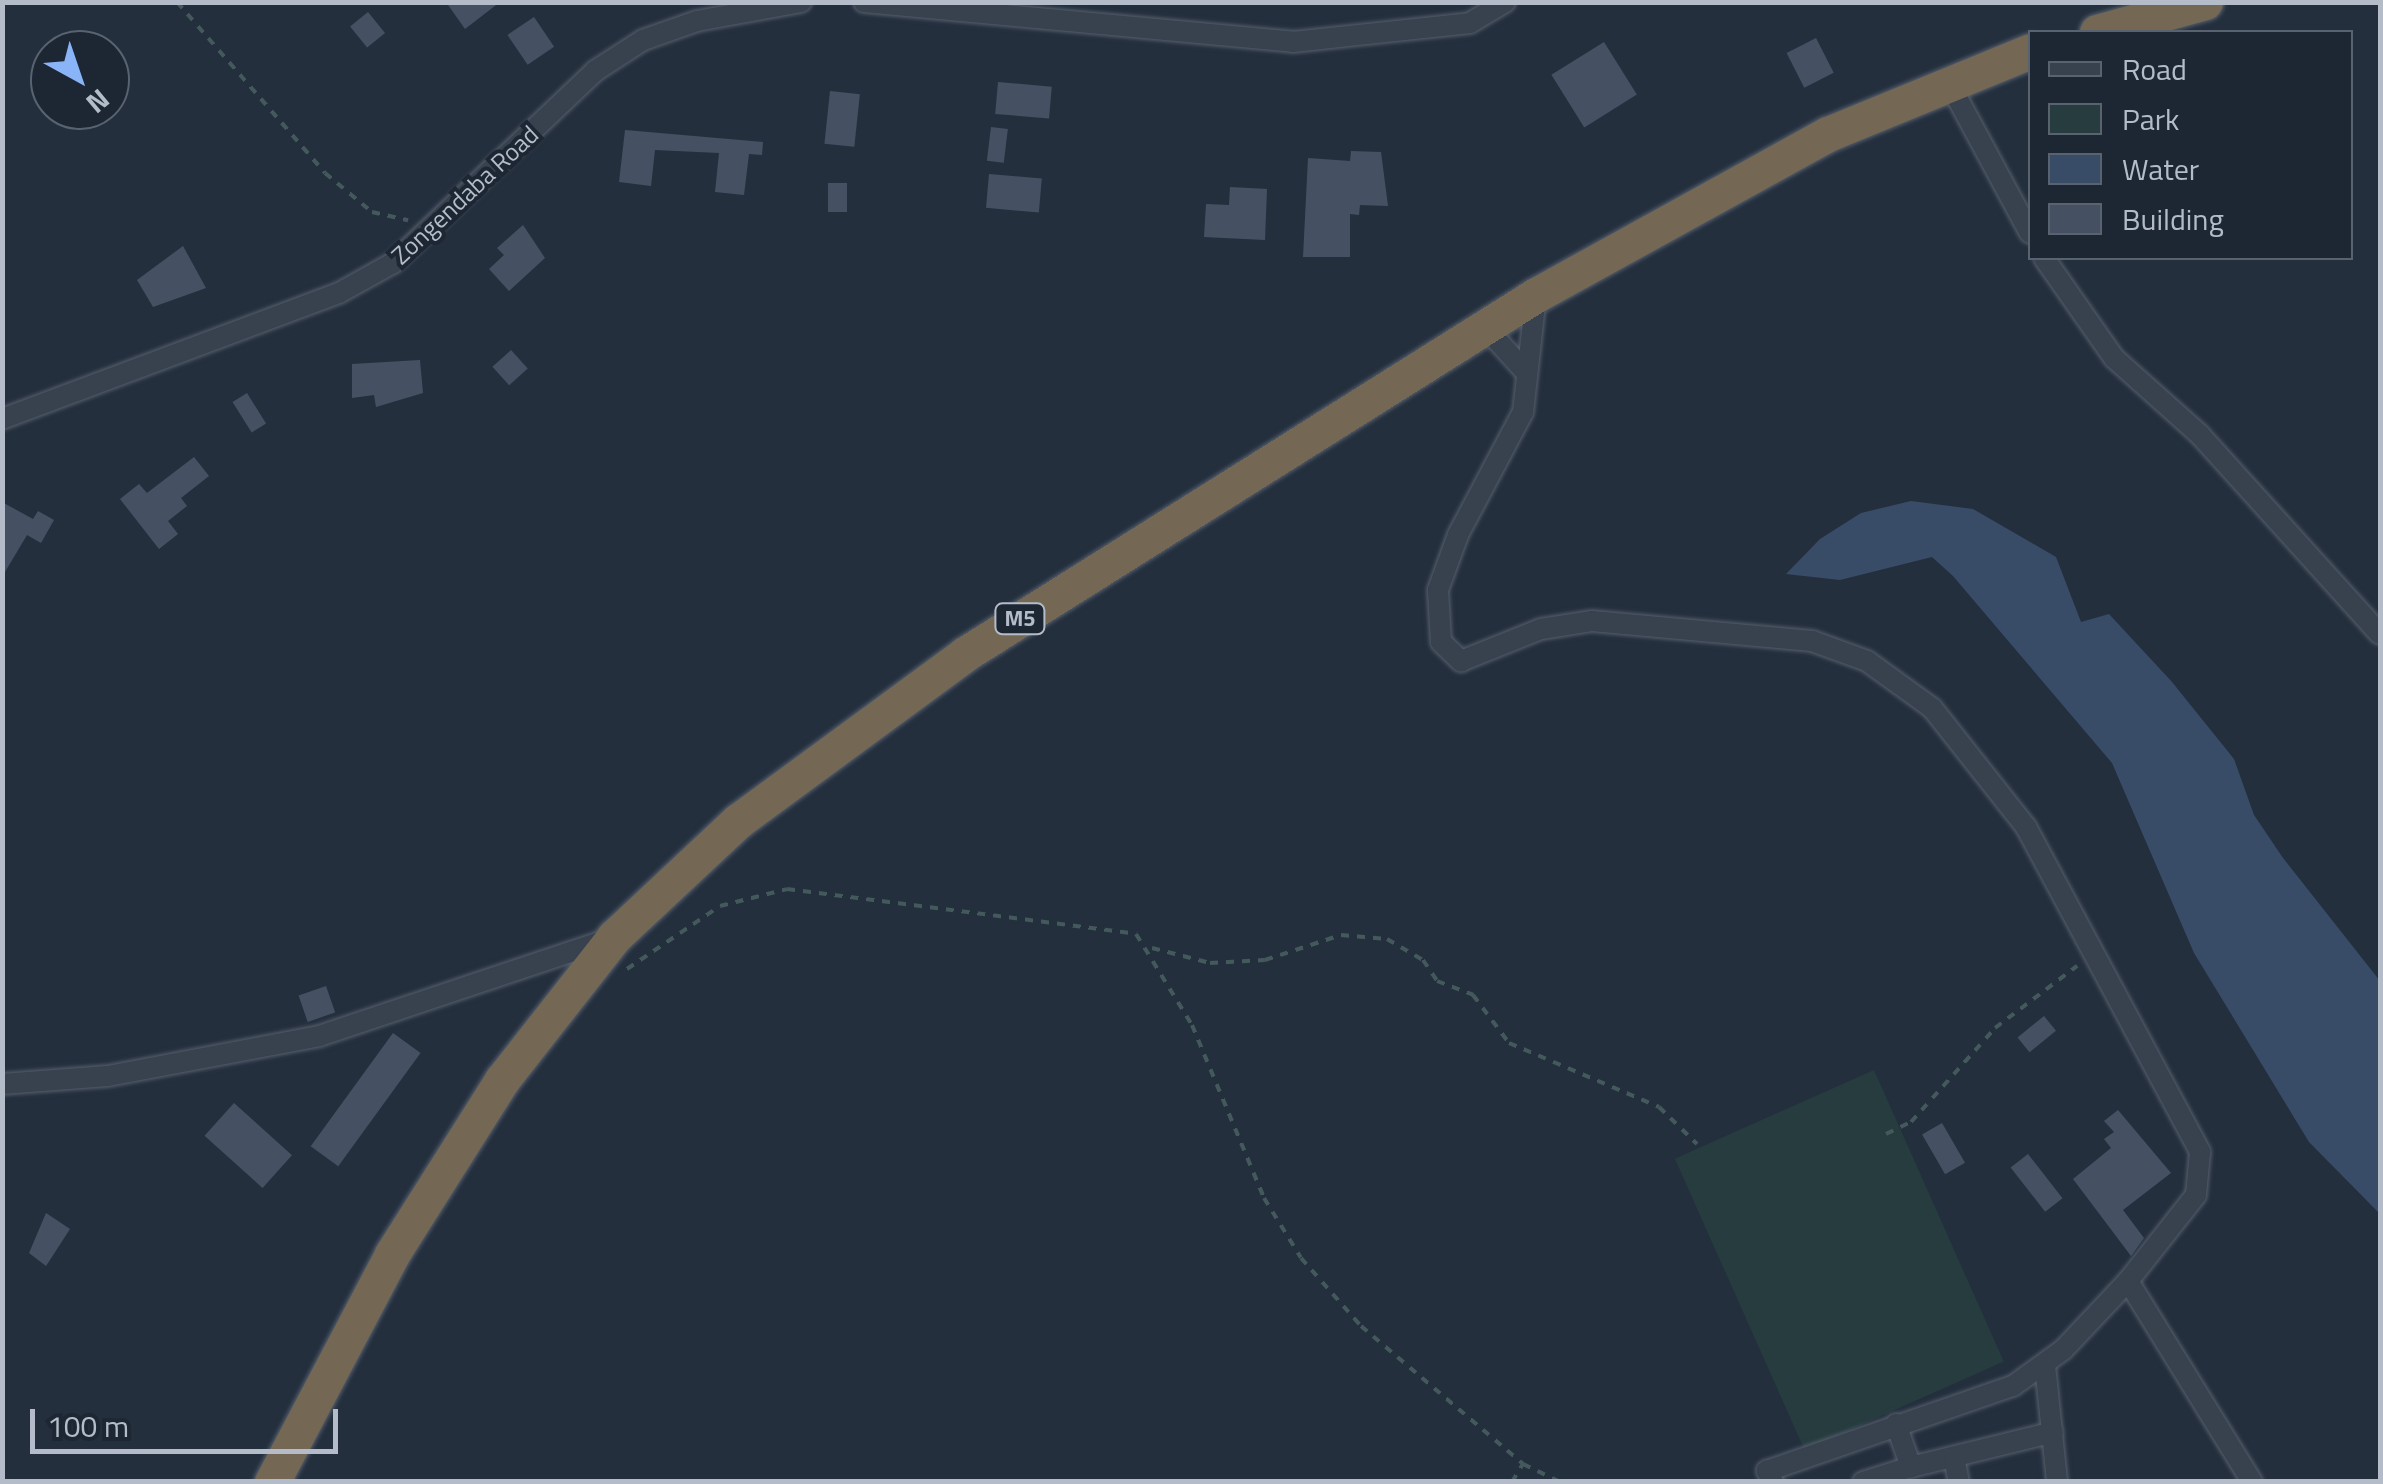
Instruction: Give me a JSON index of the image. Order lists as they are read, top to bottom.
{
  "streets": {
    "highway": ["M5"],
    "street": ["Zongendaba Road"]
  },
  "legend": [
    "Road",
    "Park",
    "Water",
    "Building"
  ],
  "scale_bar": "100 m",
  "north": "bottom right"
}
